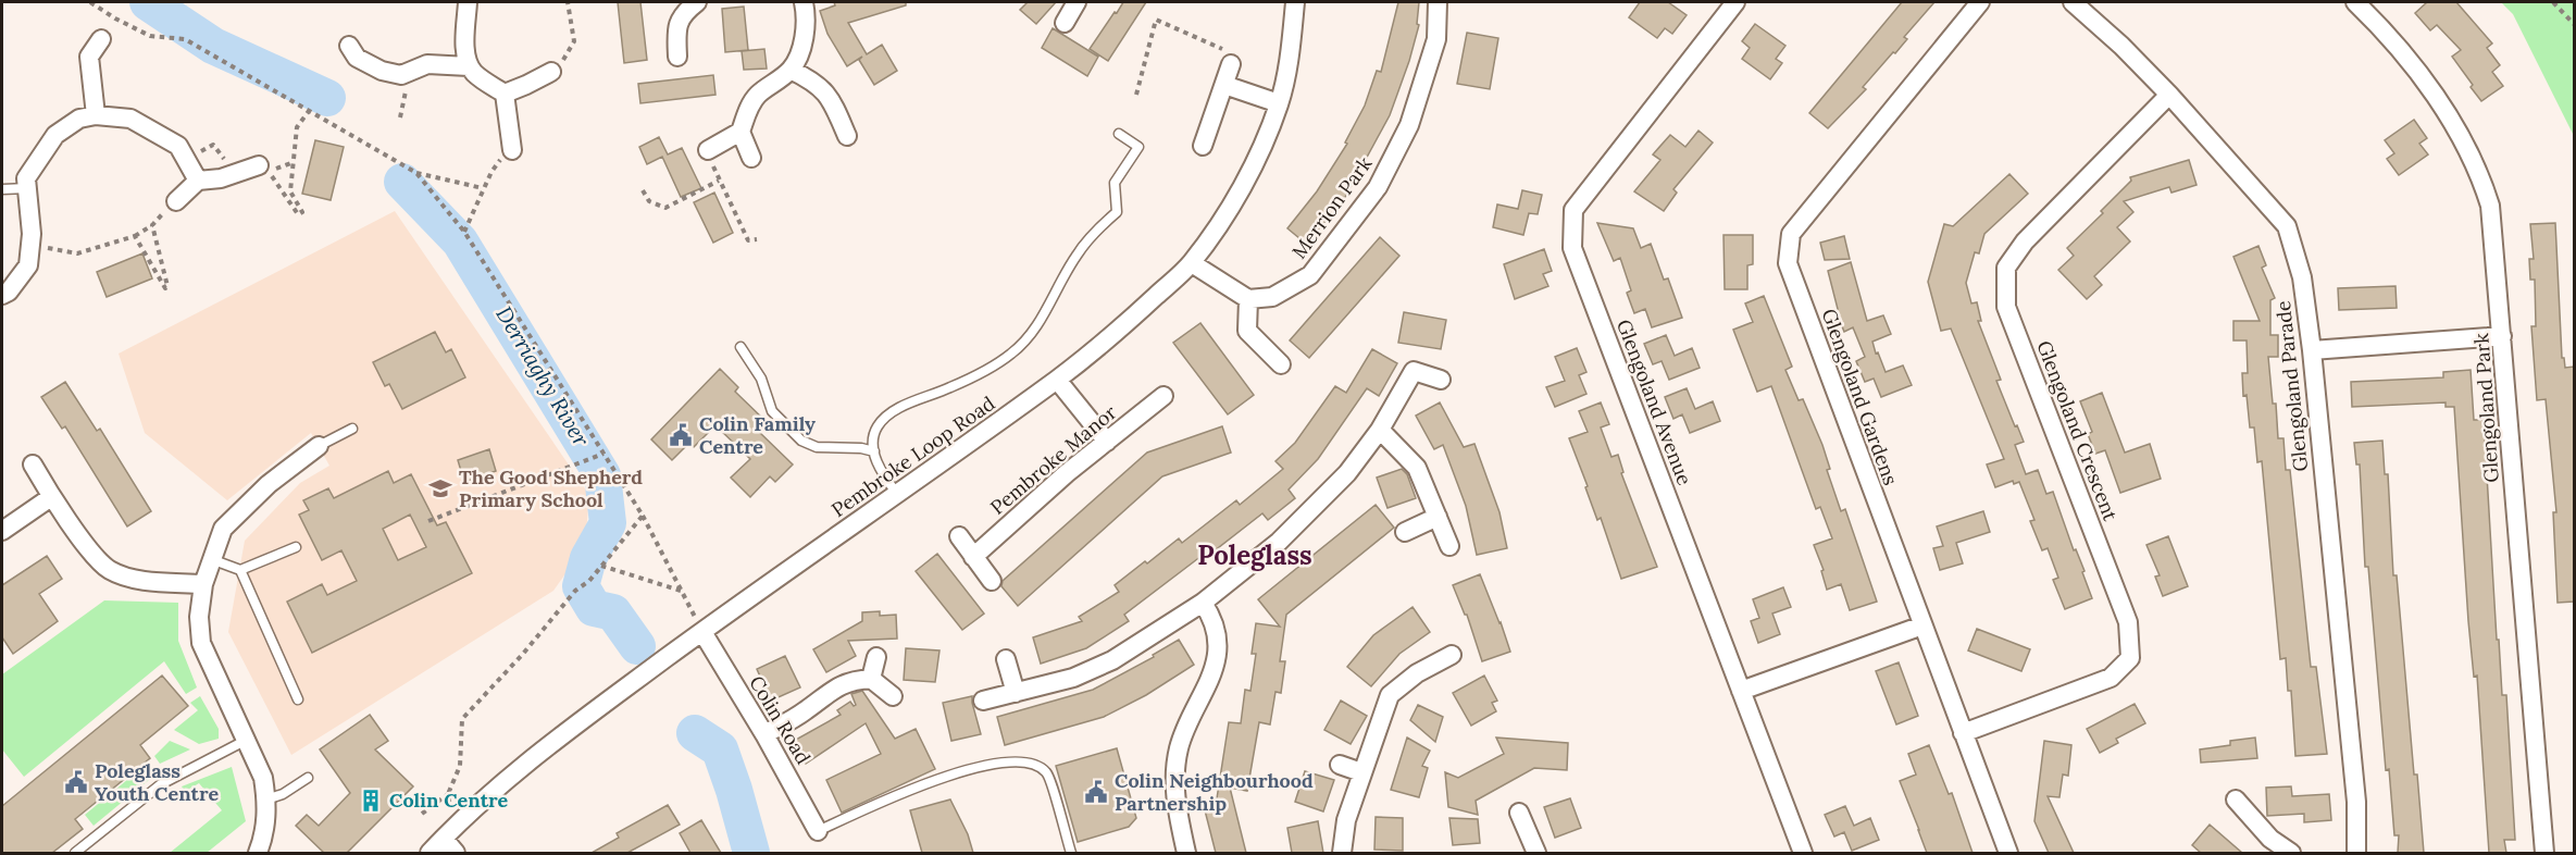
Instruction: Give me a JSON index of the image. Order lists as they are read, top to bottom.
{
  "streets": {
    "street": [
      "Merrion Park",
      "Glengoland Parade",
      "Glengoland Gardens",
      "Glengoland Avenue",
      "Glengoland Park",
      "Glengoland Crescent",
      "Pembroke Loop Road",
      "Pembroke Manor",
      "Colin Road"
    ]
  },
  "crossings": [
    ["Glengoland Parade", "Glengoland Crescent"],
    ["Glengoland Gardens", "Glengoland Crescent"],
    ["Pembroke Loop Road", "Colin Road"]
  ],
  "districts": ["Poleglass"],
  "water": ["Derriaghy River"],
  "places": {
    "public building": ["Colin Family Centre", "Poleglass Youth Centre", "Colin Neighbourhood Partnership"],
    "school or university": ["The Good Shepherd Primary School"],
    "building": ["Colin Centre"]
  }
}
